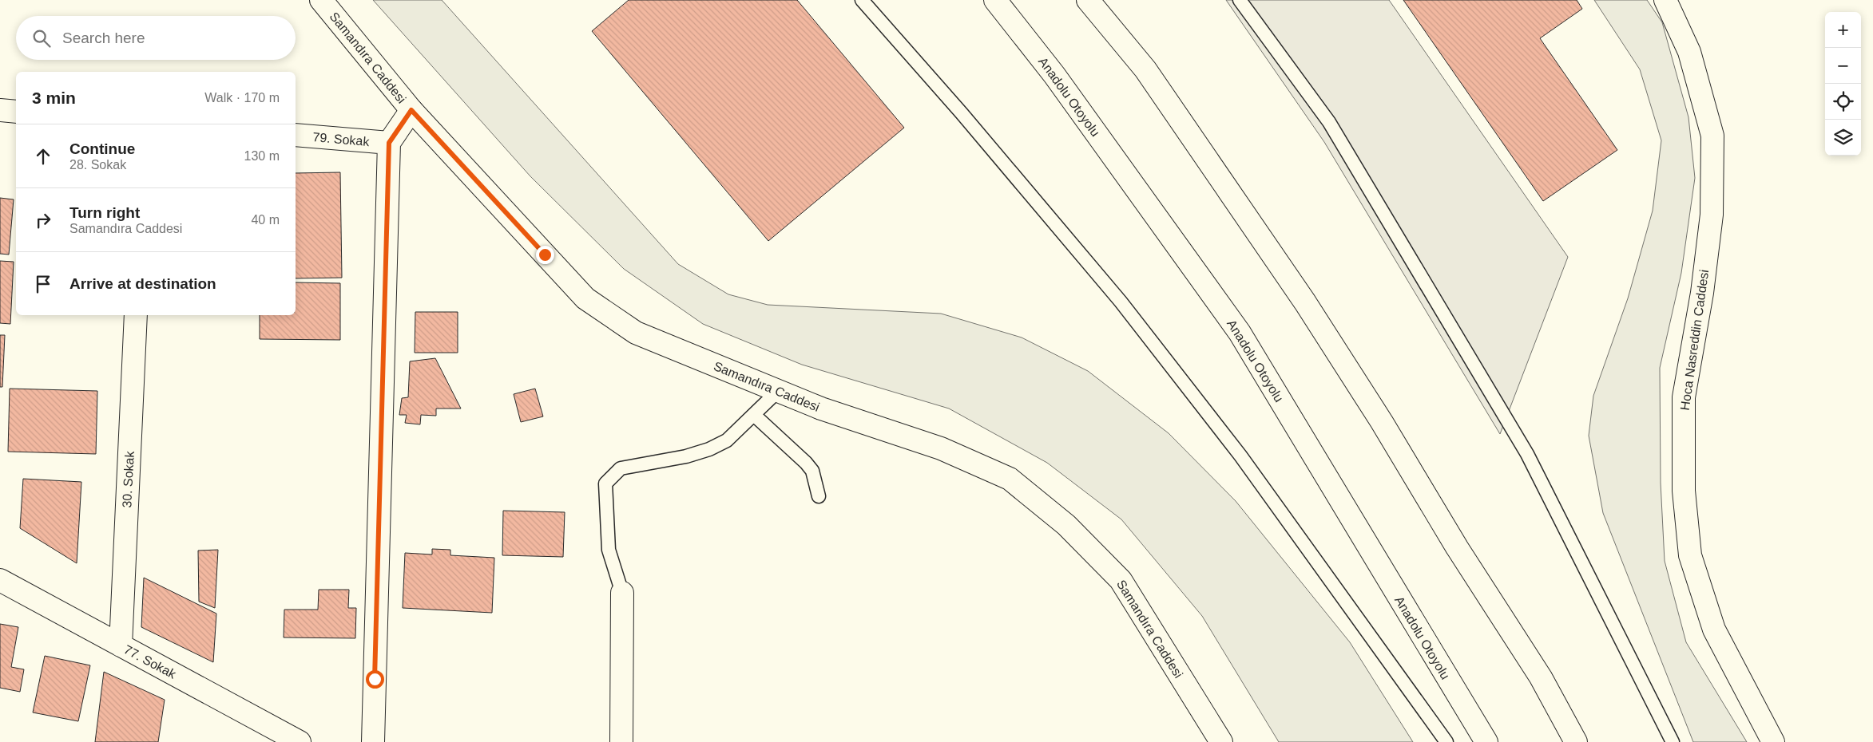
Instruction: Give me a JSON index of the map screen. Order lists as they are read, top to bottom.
{
  "streets": {
    "main road": [
      "Samandıra Caddesi",
      "Anadolu Otoyolu",
      "79. Sokak",
      "Hoca Nasreddin Caddesi",
      "30. Sokak",
      "77. Sokak"
    ]
  },
  "crossings": [
    ["30. Sokak", "77. Sokak"]
  ],
  "page": {
    "map_buttons": ["+", "−"],
    "search": "Search here",
    "heading": ["3 min", "Walk · 170 m"],
    "list": [
      ["Continue", "28. Sokak", "130 m"],
      ["Turn right", "Samandıra Caddesi", "40 m"],
      "Arrive at destination"
    ]
  }
}
